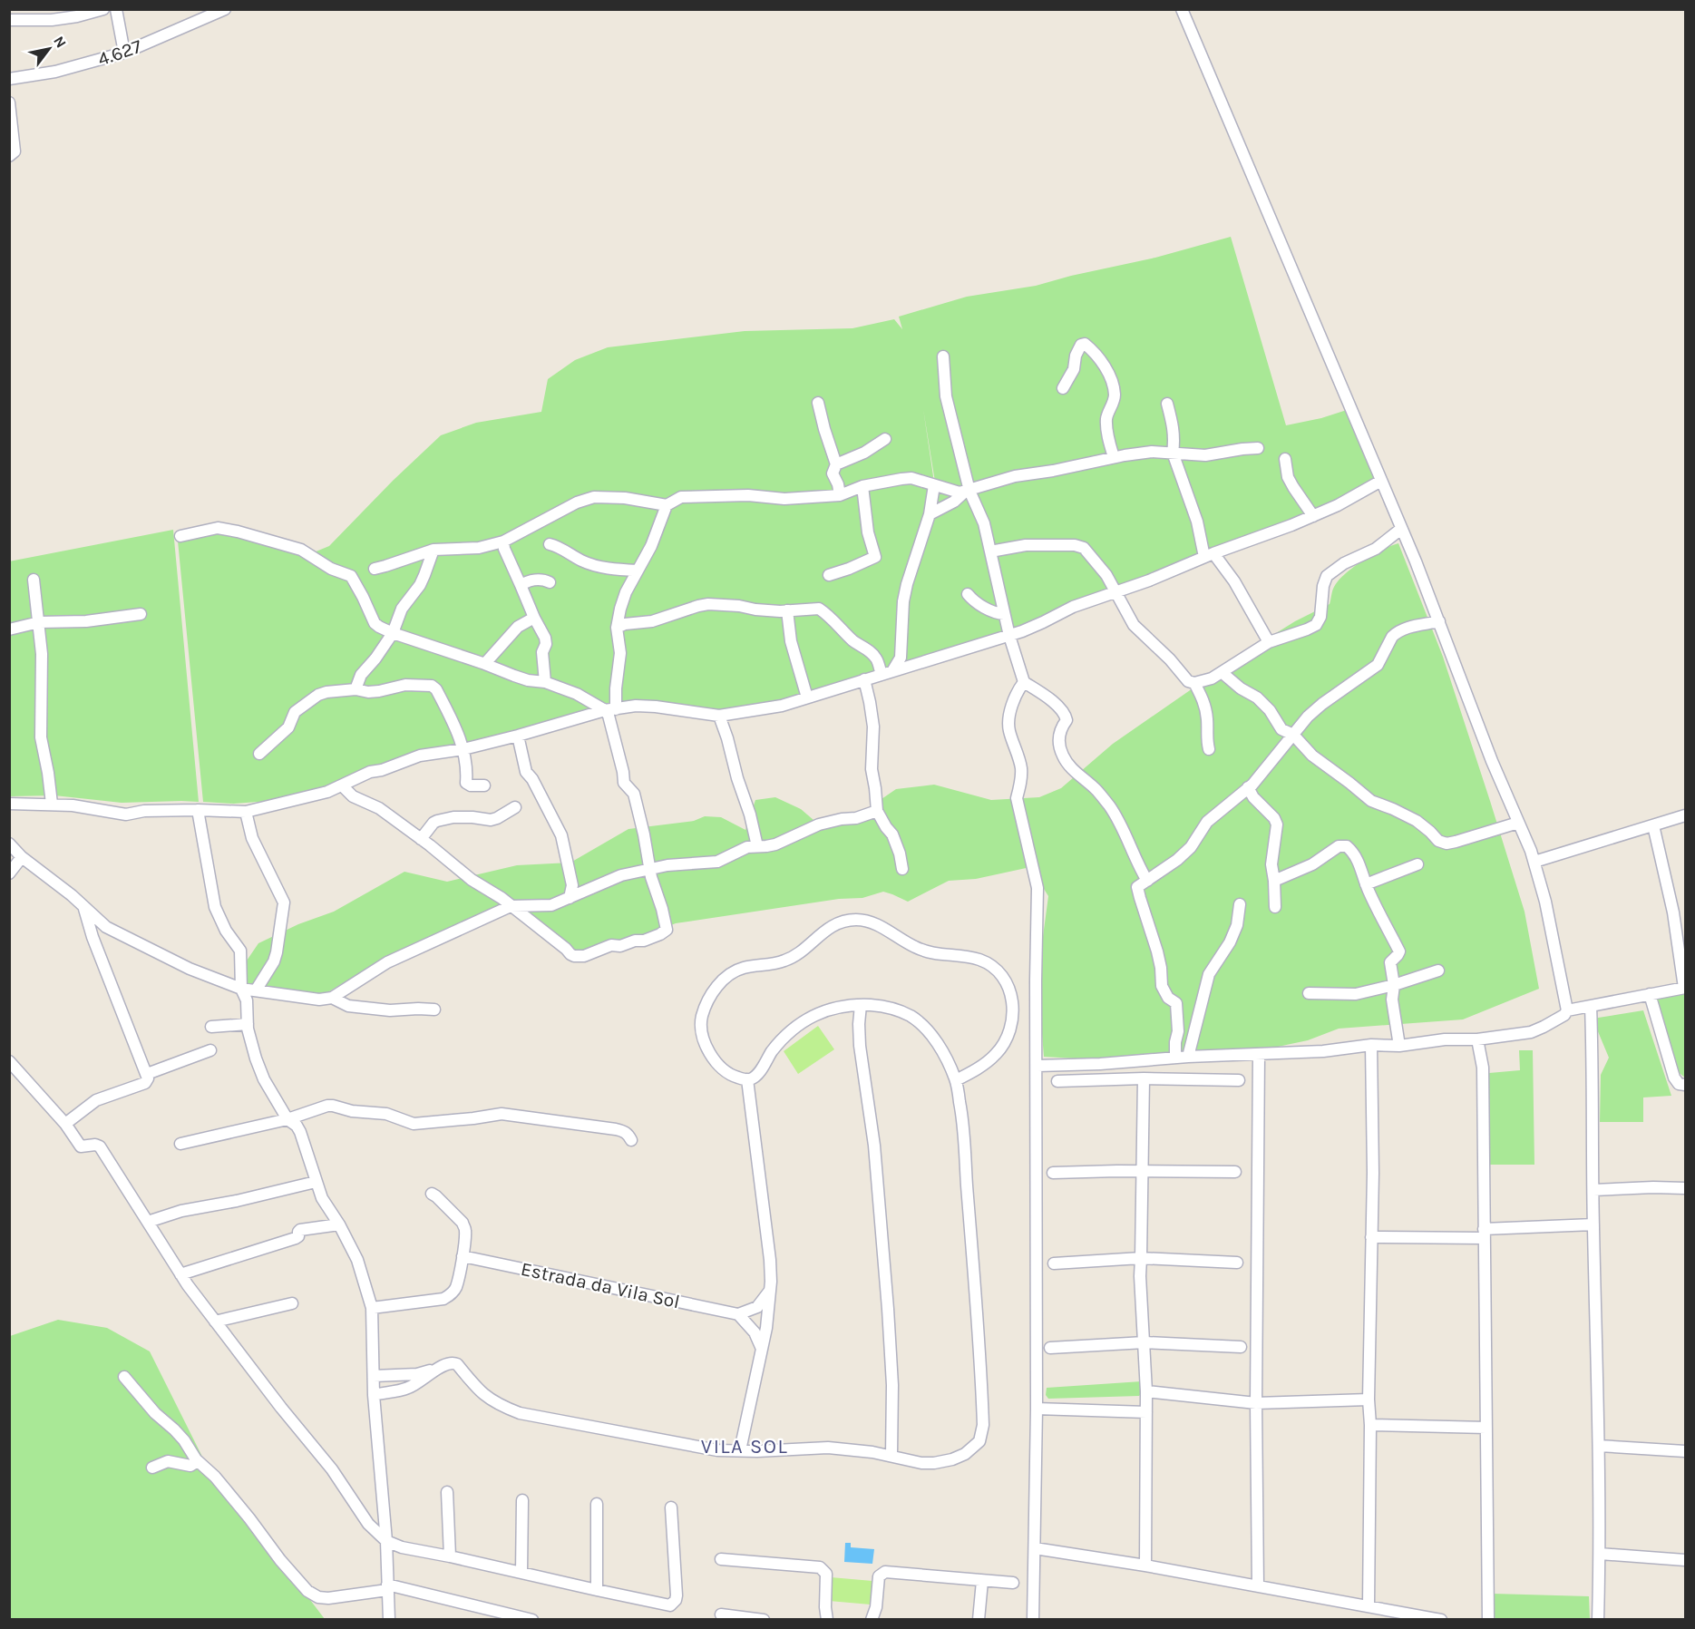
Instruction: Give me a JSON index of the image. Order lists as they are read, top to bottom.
{
  "streets": {
    "street": ["4.627", "Estrada da Vila Sol"]
  },
  "districts": ["VILA SOL"],
  "north": "top right"
}
